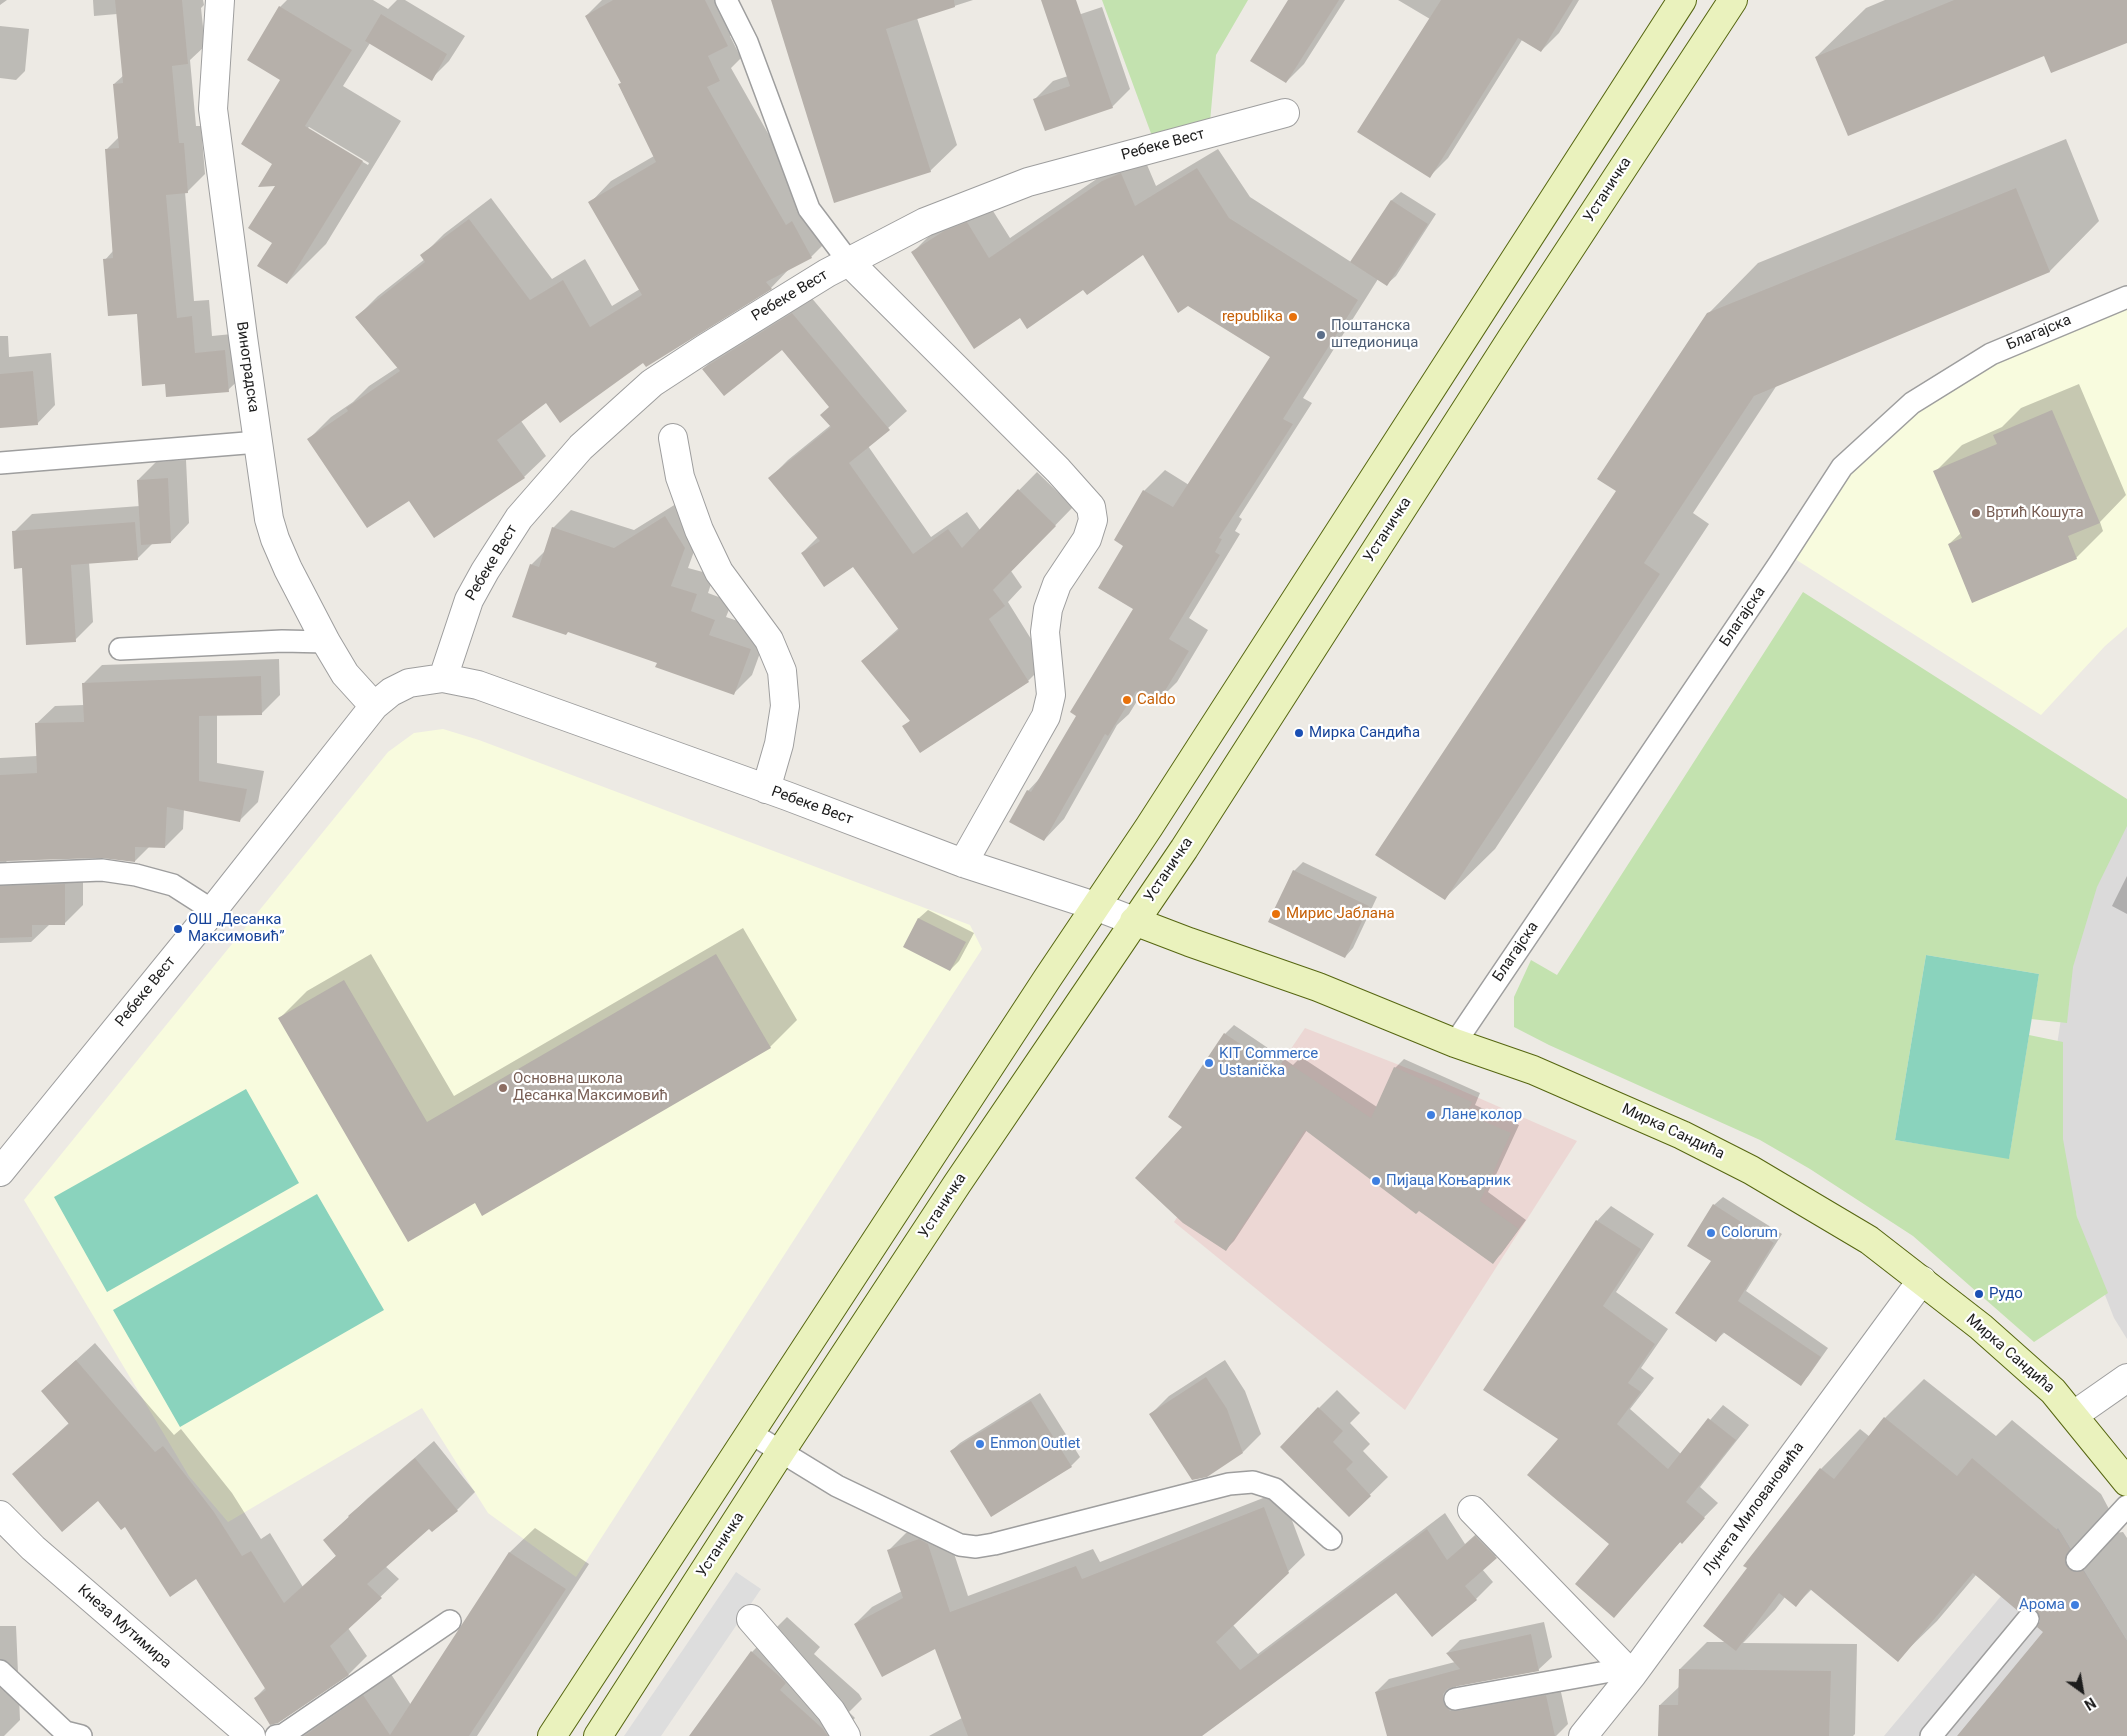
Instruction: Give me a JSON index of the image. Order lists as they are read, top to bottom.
{
  "streets": {
    "main road": ["Устаничка", "Мирка Сандића"],
    "street": [
      "Ребеке Вест",
      "Виноградска",
      "Лунета Миловановића",
      "Кнеза Мутимира"
    ],
    "lane": ["Благајска"]
  },
  "crossings": [
    ["Ребеке Вест", "Устаничка"],
    ["Ребеке Вест", "Виноградска"],
    ["Ребеке Вест", "Мирка Сандића"],
    ["Устаничка", "Мирка Сандића"],
    ["Благајска", "Мирка Сандића"],
    ["Мирка Сандића", "Лунета Миловановића"]
  ],
  "places": [
    "republika",
    "Поштанска штедионица",
    "Вртић Кошута",
    "Caldo",
    "Мирка Сандића",
    "Мирис Јаблана",
    "ОШ „Десанка Максимовић”",
    "KIT Commerce Ustanička",
    "Основна школа Десанка Максимовић",
    "Лане колор",
    "Пијаца Коњарник",
    "Colorum",
    "Рудо",
    "Enmon Outlet",
    "Арома"
  ],
  "north": "bottom right"
}
